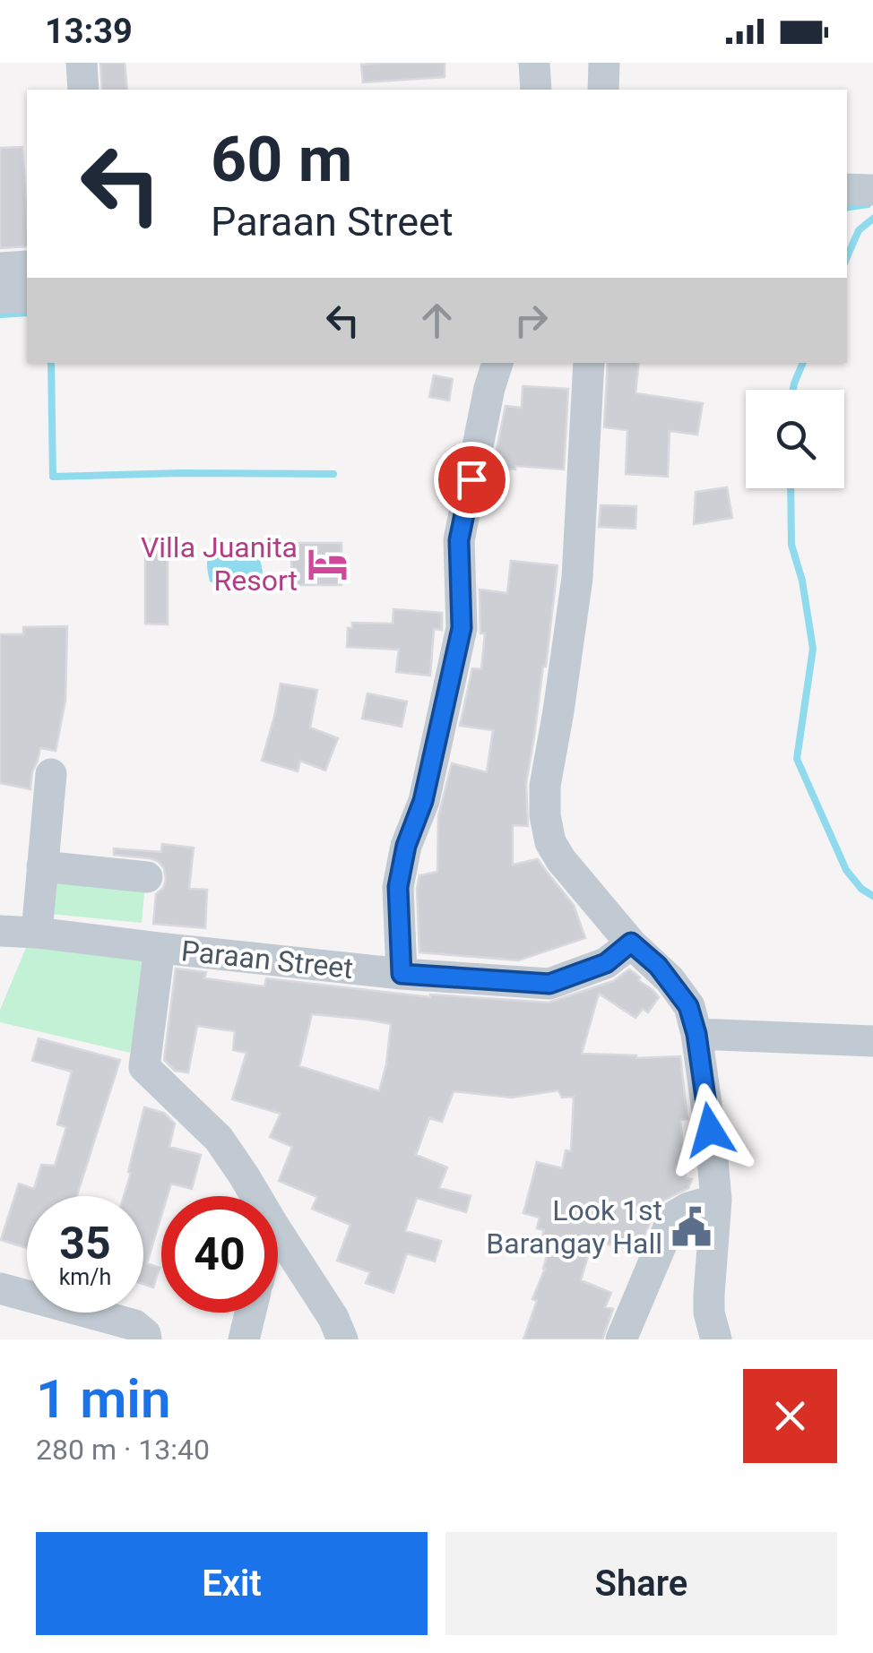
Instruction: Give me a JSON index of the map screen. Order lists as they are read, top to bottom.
{
  "streets": {
    "street": ["Paraan Street"]
  },
  "places": {
    "hotel": ["Villa Juanita Resort"],
    "public building": ["Look 1st Barangay Hall"]
  },
  "page": {
    "status": "13:39",
    "turn": ["60 m", "Paraan Street"],
    "speed": "35 km/h",
    "limit": "40",
    "heading": ["1 min", "280 m · 13:40"],
    "buttons": ["Exit", "Share"]
  }
}
